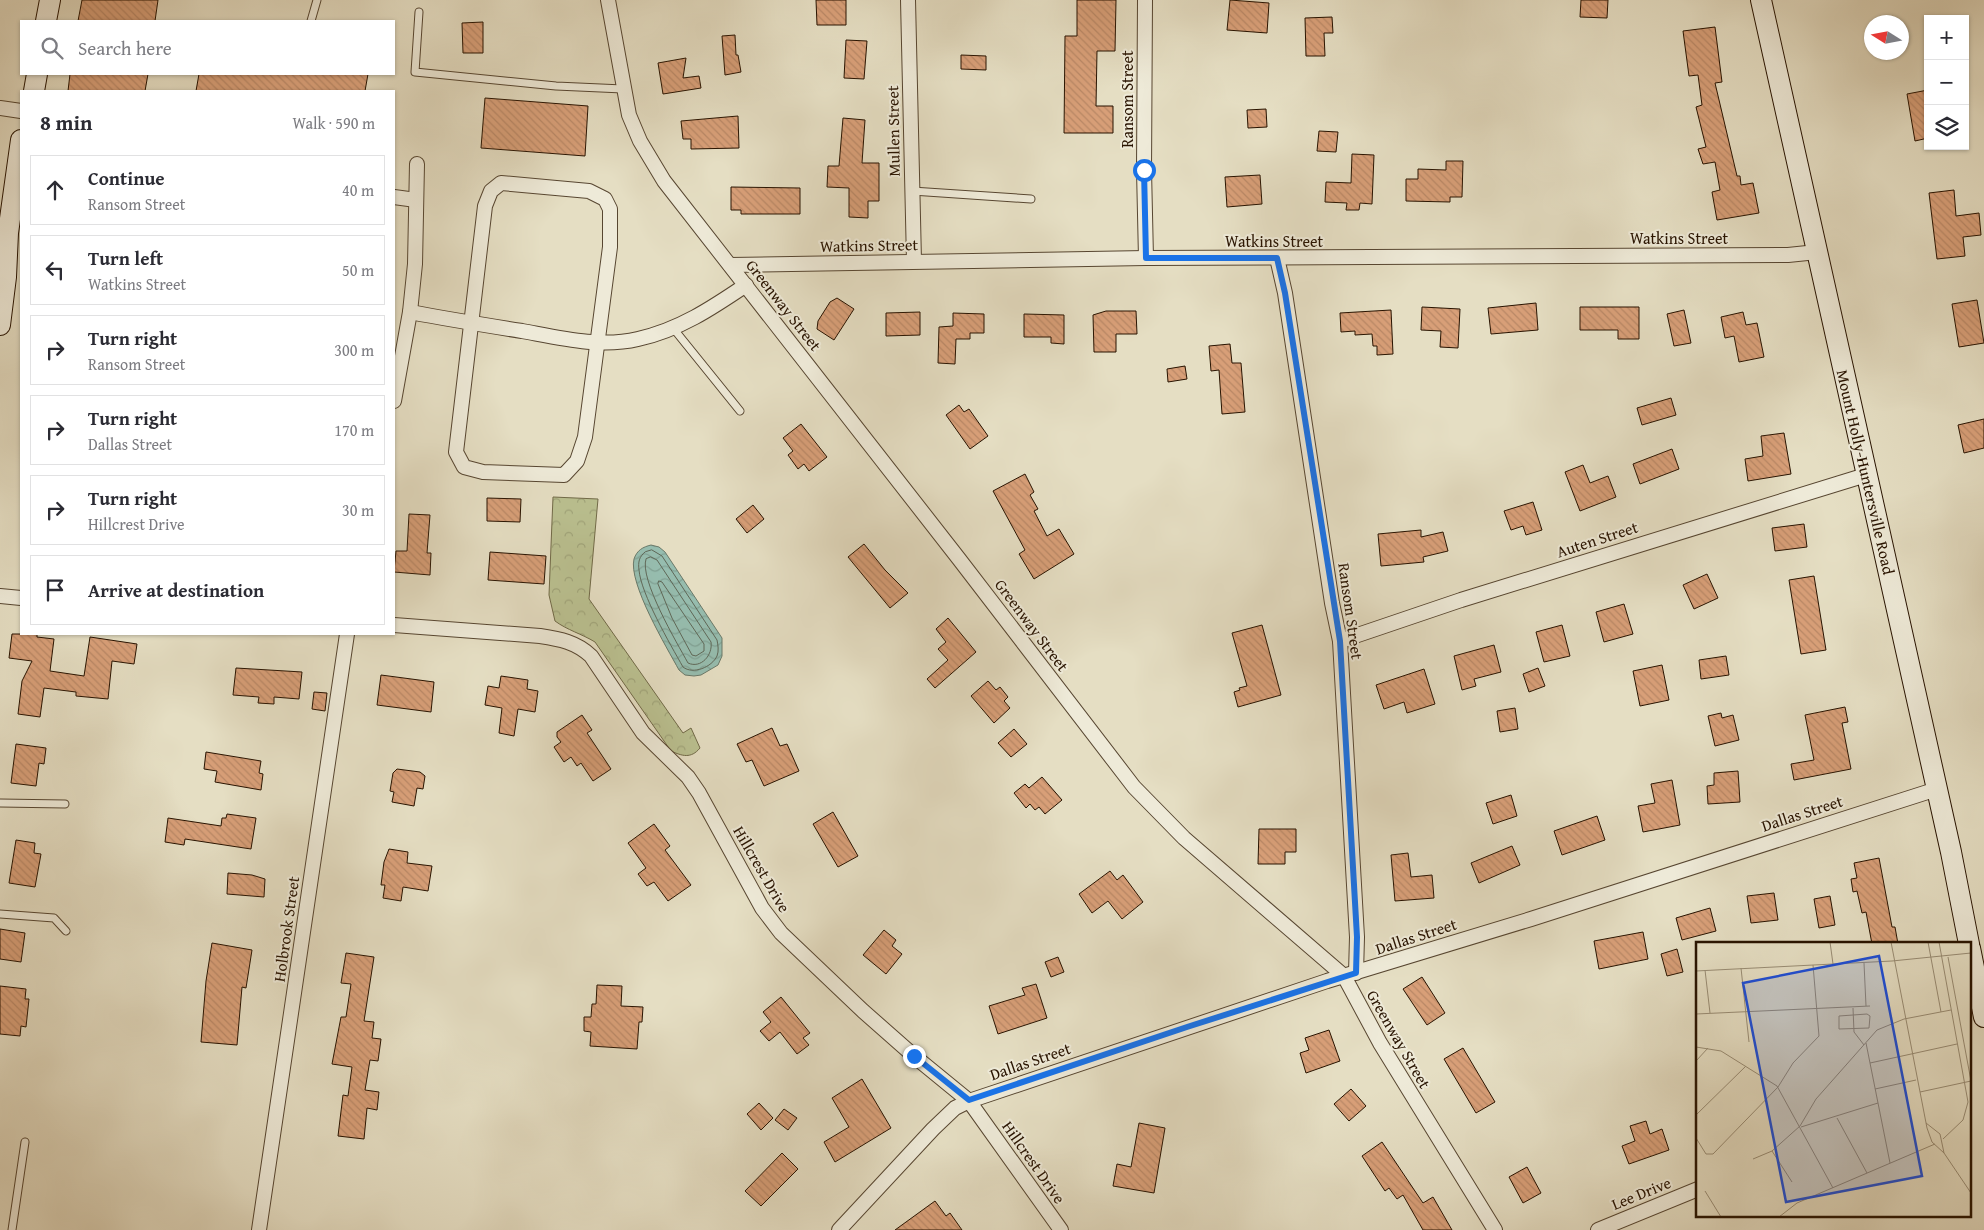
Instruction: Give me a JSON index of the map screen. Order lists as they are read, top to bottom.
{
  "streets": {
    "main road": ["Mount Holly-Huntersville Road"],
    "street": [
      "Ransom Street",
      "Mullen Street",
      "Watkins Street",
      "Greenway Street",
      "Auten Street",
      "Dallas Street",
      "Hillcrest Drive",
      "Holbrook Street",
      "Lee Drive"
    ]
  },
  "crossings": [
    ["Ransom Street", "Watkins Street"],
    ["Ransom Street", "Greenway Street"],
    ["Ransom Street", "Auten Street"],
    ["Ransom Street", "Dallas Street"],
    ["Mullen Street", "Watkins Street"],
    ["Watkins Street", "Greenway Street"],
    ["Watkins Street", "Mount Holly-Huntersville Road"],
    ["Greenway Street", "Dallas Street"],
    ["Mount Holly-Huntersville Road", "Auten Street"],
    ["Mount Holly-Huntersville Road", "Dallas Street"],
    ["Dallas Street", "Hillcrest Drive"]
  ],
  "north": "left",
  "page": {
    "map_buttons": ["+", "−"],
    "search": "Search here",
    "heading": ["8 min", "Walk · 590 m"],
    "list": [
      ["Continue", "Ransom Street", "40 m"],
      ["Turn left", "Watkins Street", "50 m"],
      ["Turn right", "Ransom Street", "300 m"],
      ["Turn right", "Dallas Street", "170 m"],
      ["Turn right", "Hillcrest Drive", "30 m"],
      "Arrive at destination"
    ]
  }
}
